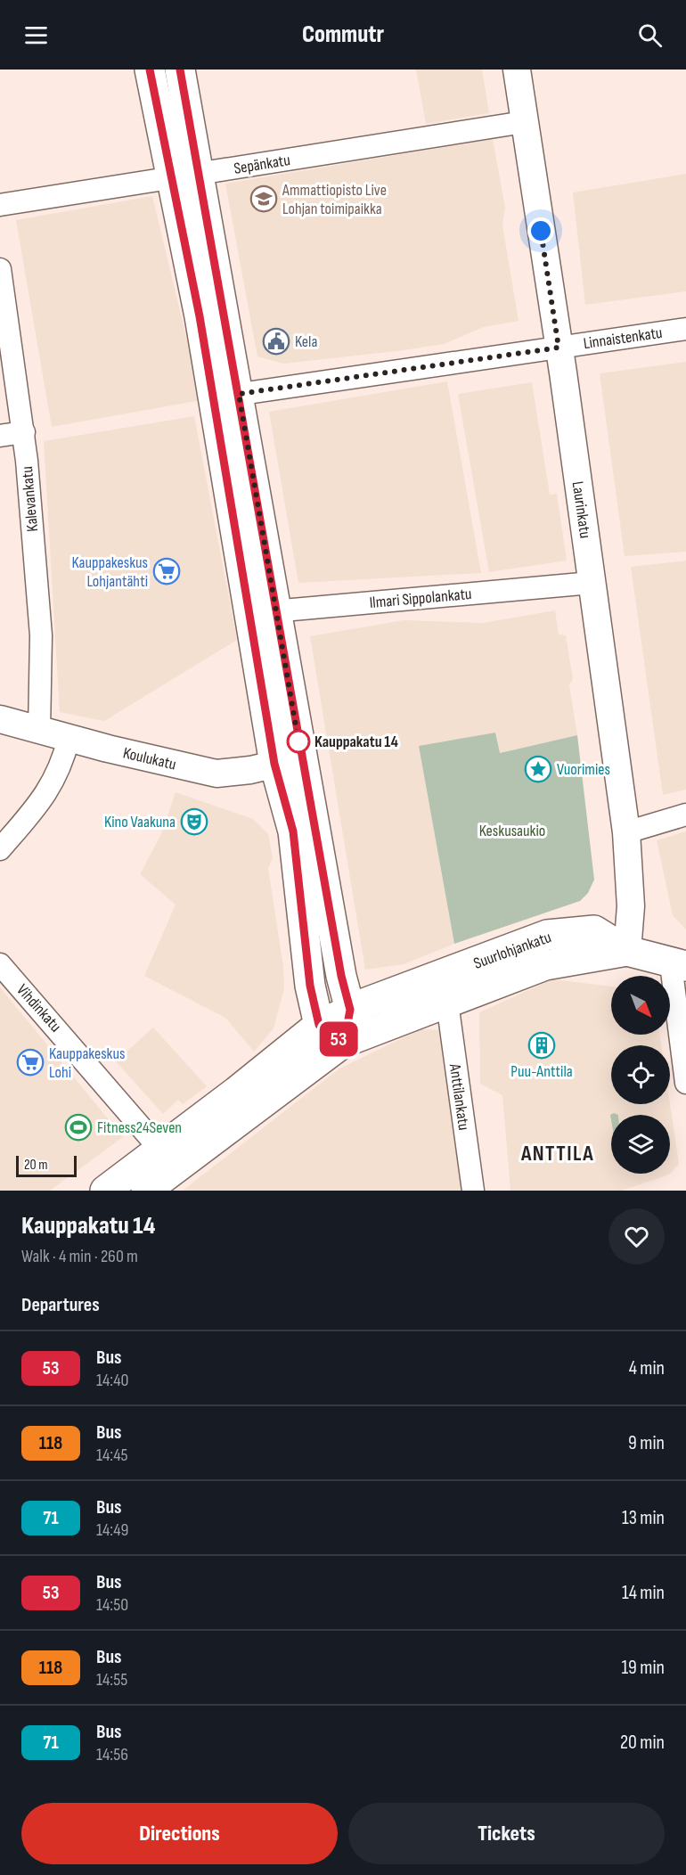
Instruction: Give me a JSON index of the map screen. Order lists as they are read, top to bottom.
{
  "streets": {
    "main road": ["Suurlohjankatu"],
    "street": [
      "Sepänkatu",
      "Linnaistenkatu",
      "Kalevankatu",
      "Laurinkatu",
      "Ilmari Sippolankatu",
      "Koulukatu",
      "Vihdinkatu",
      "Anttilankatu"
    ]
  },
  "crossings": [
    ["Sepänkatu", "Laurinkatu"],
    ["Linnaistenkatu", "Laurinkatu"],
    ["Kalevankatu", "Koulukatu"],
    ["Laurinkatu", "Ilmari Sippolankatu"],
    ["Laurinkatu", "Suurlohjankatu"],
    ["Suurlohjankatu", "Vihdinkatu"],
    ["Suurlohjankatu", "Anttilankatu"]
  ],
  "districts": ["ANTTILA"],
  "parks": ["Keskusaukio"],
  "places": {
    "school or university": ["Ammattiopisto Live Lohjan toimipaikka"],
    "public building": ["Kela"],
    "supermarket": ["Kauppakeskus Lohjantähti", "Kauppakeskus Lohi"],
    "other": ["Kauppakatu 14"],
    "place": ["Vuorimies"],
    "theatre": ["Kino Vaakuna"],
    "building": ["Puu-Anttila"],
    "sports": ["Fitness24Seven"]
  },
  "lines": ["bus line 53"],
  "scale_bar": "20 m",
  "north": "bottom right",
  "page": {
    "header": "Commutr",
    "on_map": "53",
    "scale": "20 m",
    "heading": [
      ["Kauppakatu 14", "Walk · 4 min · 260 m"],
      "Departures"
    ],
    "list": [
      {
        "mark": "53",
        "name": "Bus",
        "note": "14:40",
        "value": "4 min"
      },
      {
        "mark": "118",
        "name": "Bus",
        "note": "14:45",
        "value": "9 min"
      },
      {
        "mark": "71",
        "name": "Bus",
        "note": "14:49",
        "value": "13 min"
      },
      {
        "mark": "53",
        "name": "Bus",
        "note": "14:50",
        "value": "14 min"
      },
      {
        "mark": "118",
        "name": "Bus",
        "note": "14:55",
        "value": "19 min"
      },
      {
        "mark": "71",
        "name": "Bus",
        "note": "14:56",
        "value": "20 min"
      }
    ],
    "buttons": ["Directions", "Tickets"]
  }
}
